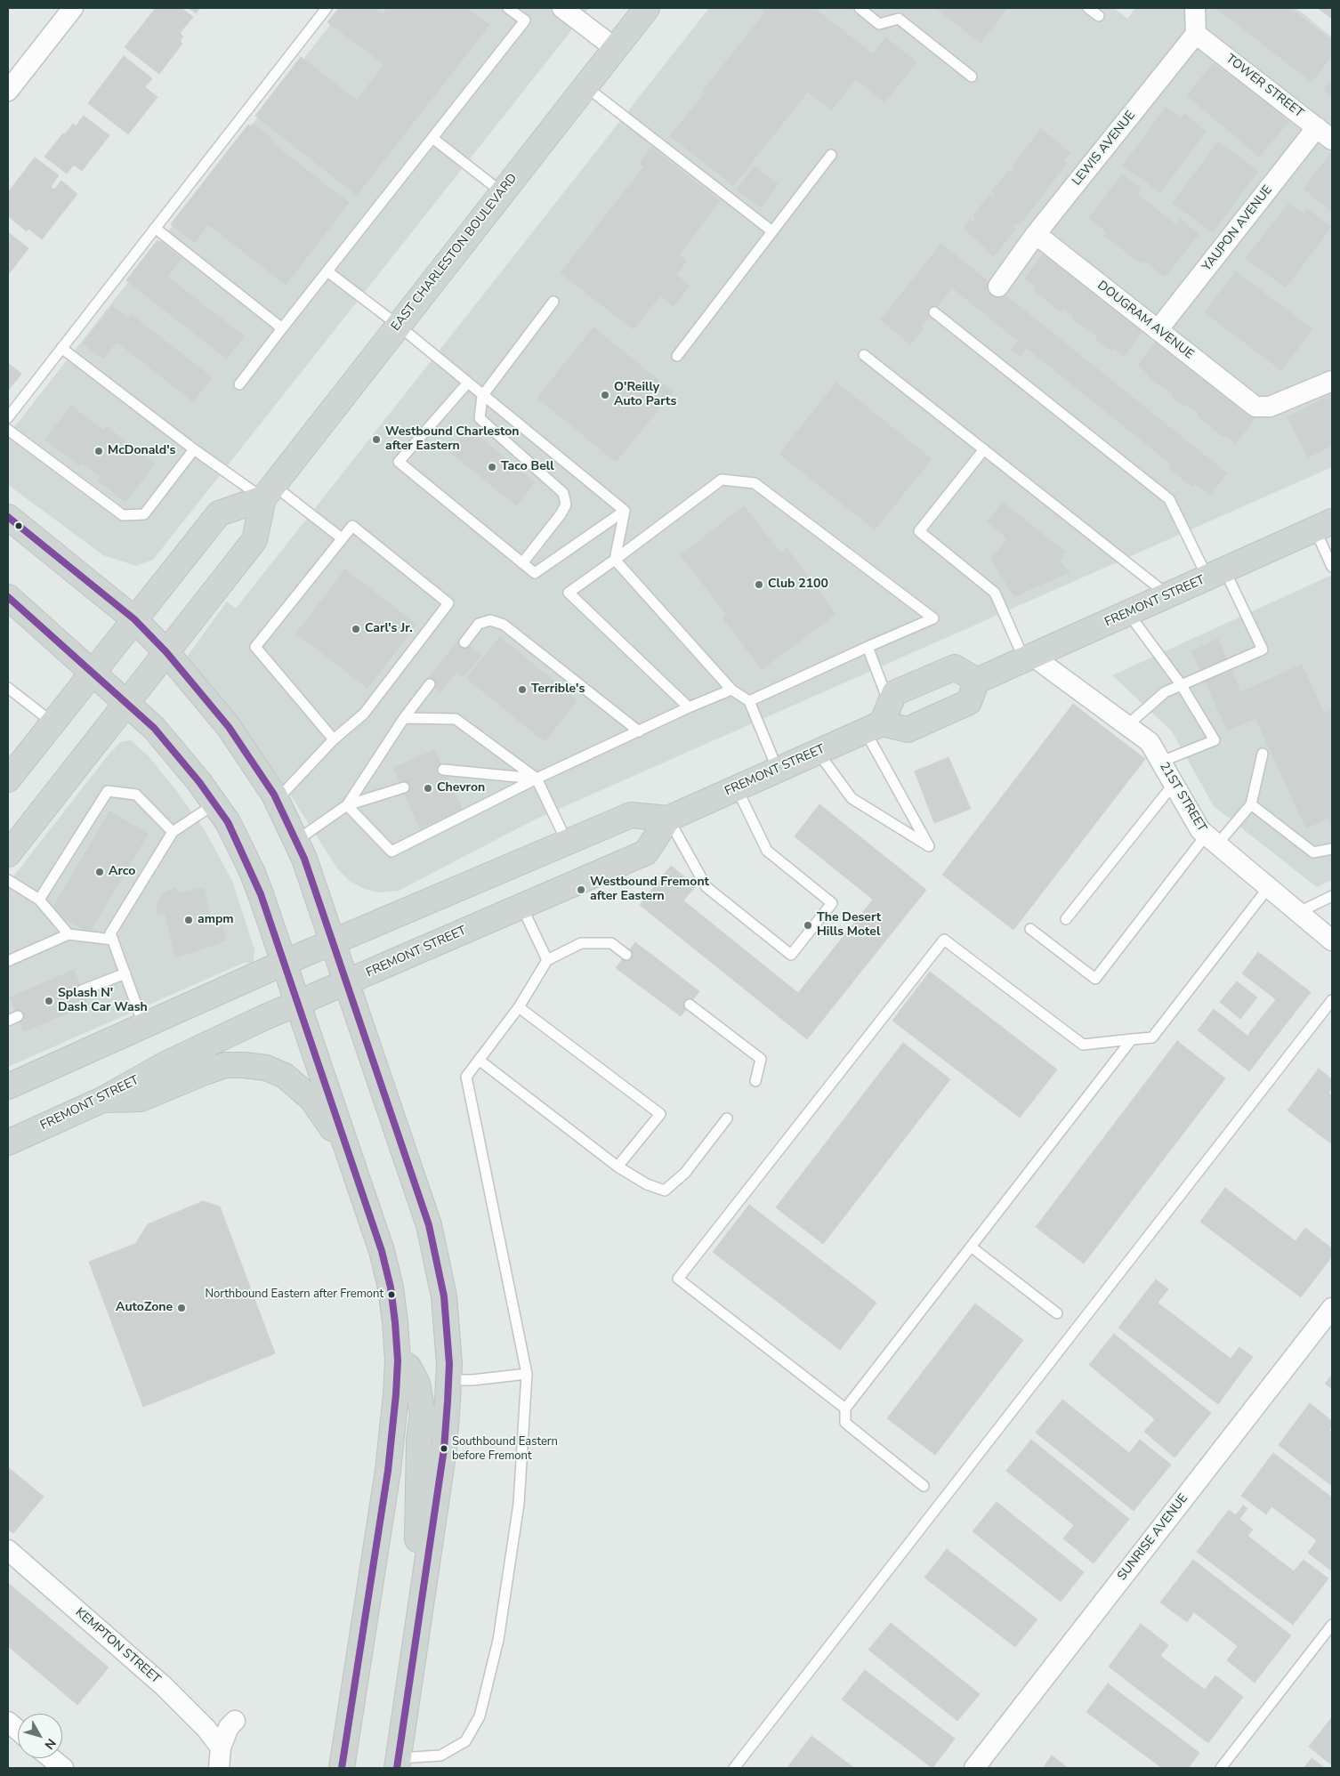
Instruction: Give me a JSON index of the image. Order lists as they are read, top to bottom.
{
  "streets": {
    "main road": ["EAST CHARLESTON BOULEVARD", "FREMONT STREET"],
    "street": [
      "TOWER STREET",
      "LEWIS AVENUE",
      "YAUPON AVENUE",
      "DOUGRAM AVENUE",
      "21ST STREET",
      "SUNRISE AVENUE",
      "KEMPTON STREET"
    ]
  },
  "crossings": [
    ["TOWER STREET", "LEWIS AVENUE"],
    ["TOWER STREET", "YAUPON AVENUE"],
    ["LEWIS AVENUE", "DOUGRAM AVENUE"],
    ["YAUPON AVENUE", "DOUGRAM AVENUE"],
    ["FREMONT STREET", "21ST STREET"]
  ],
  "places": [
    "O'Reilly Auto Parts",
    "Westbound Charleston after Eastern",
    "McDonald's",
    "Taco Bell",
    "Club 2100",
    "Carl's Jr.",
    "Terrible's",
    "Chevron",
    "Arco",
    "Westbound Fremont after Eastern",
    "ampm",
    "The Desert Hills Motel",
    "Splash N' Dash Car Wash",
    "Northbound Eastern after Fremont",
    "AutoZone",
    "Southbound Eastern before Fremont"
  ],
  "north": "bottom right"
}
